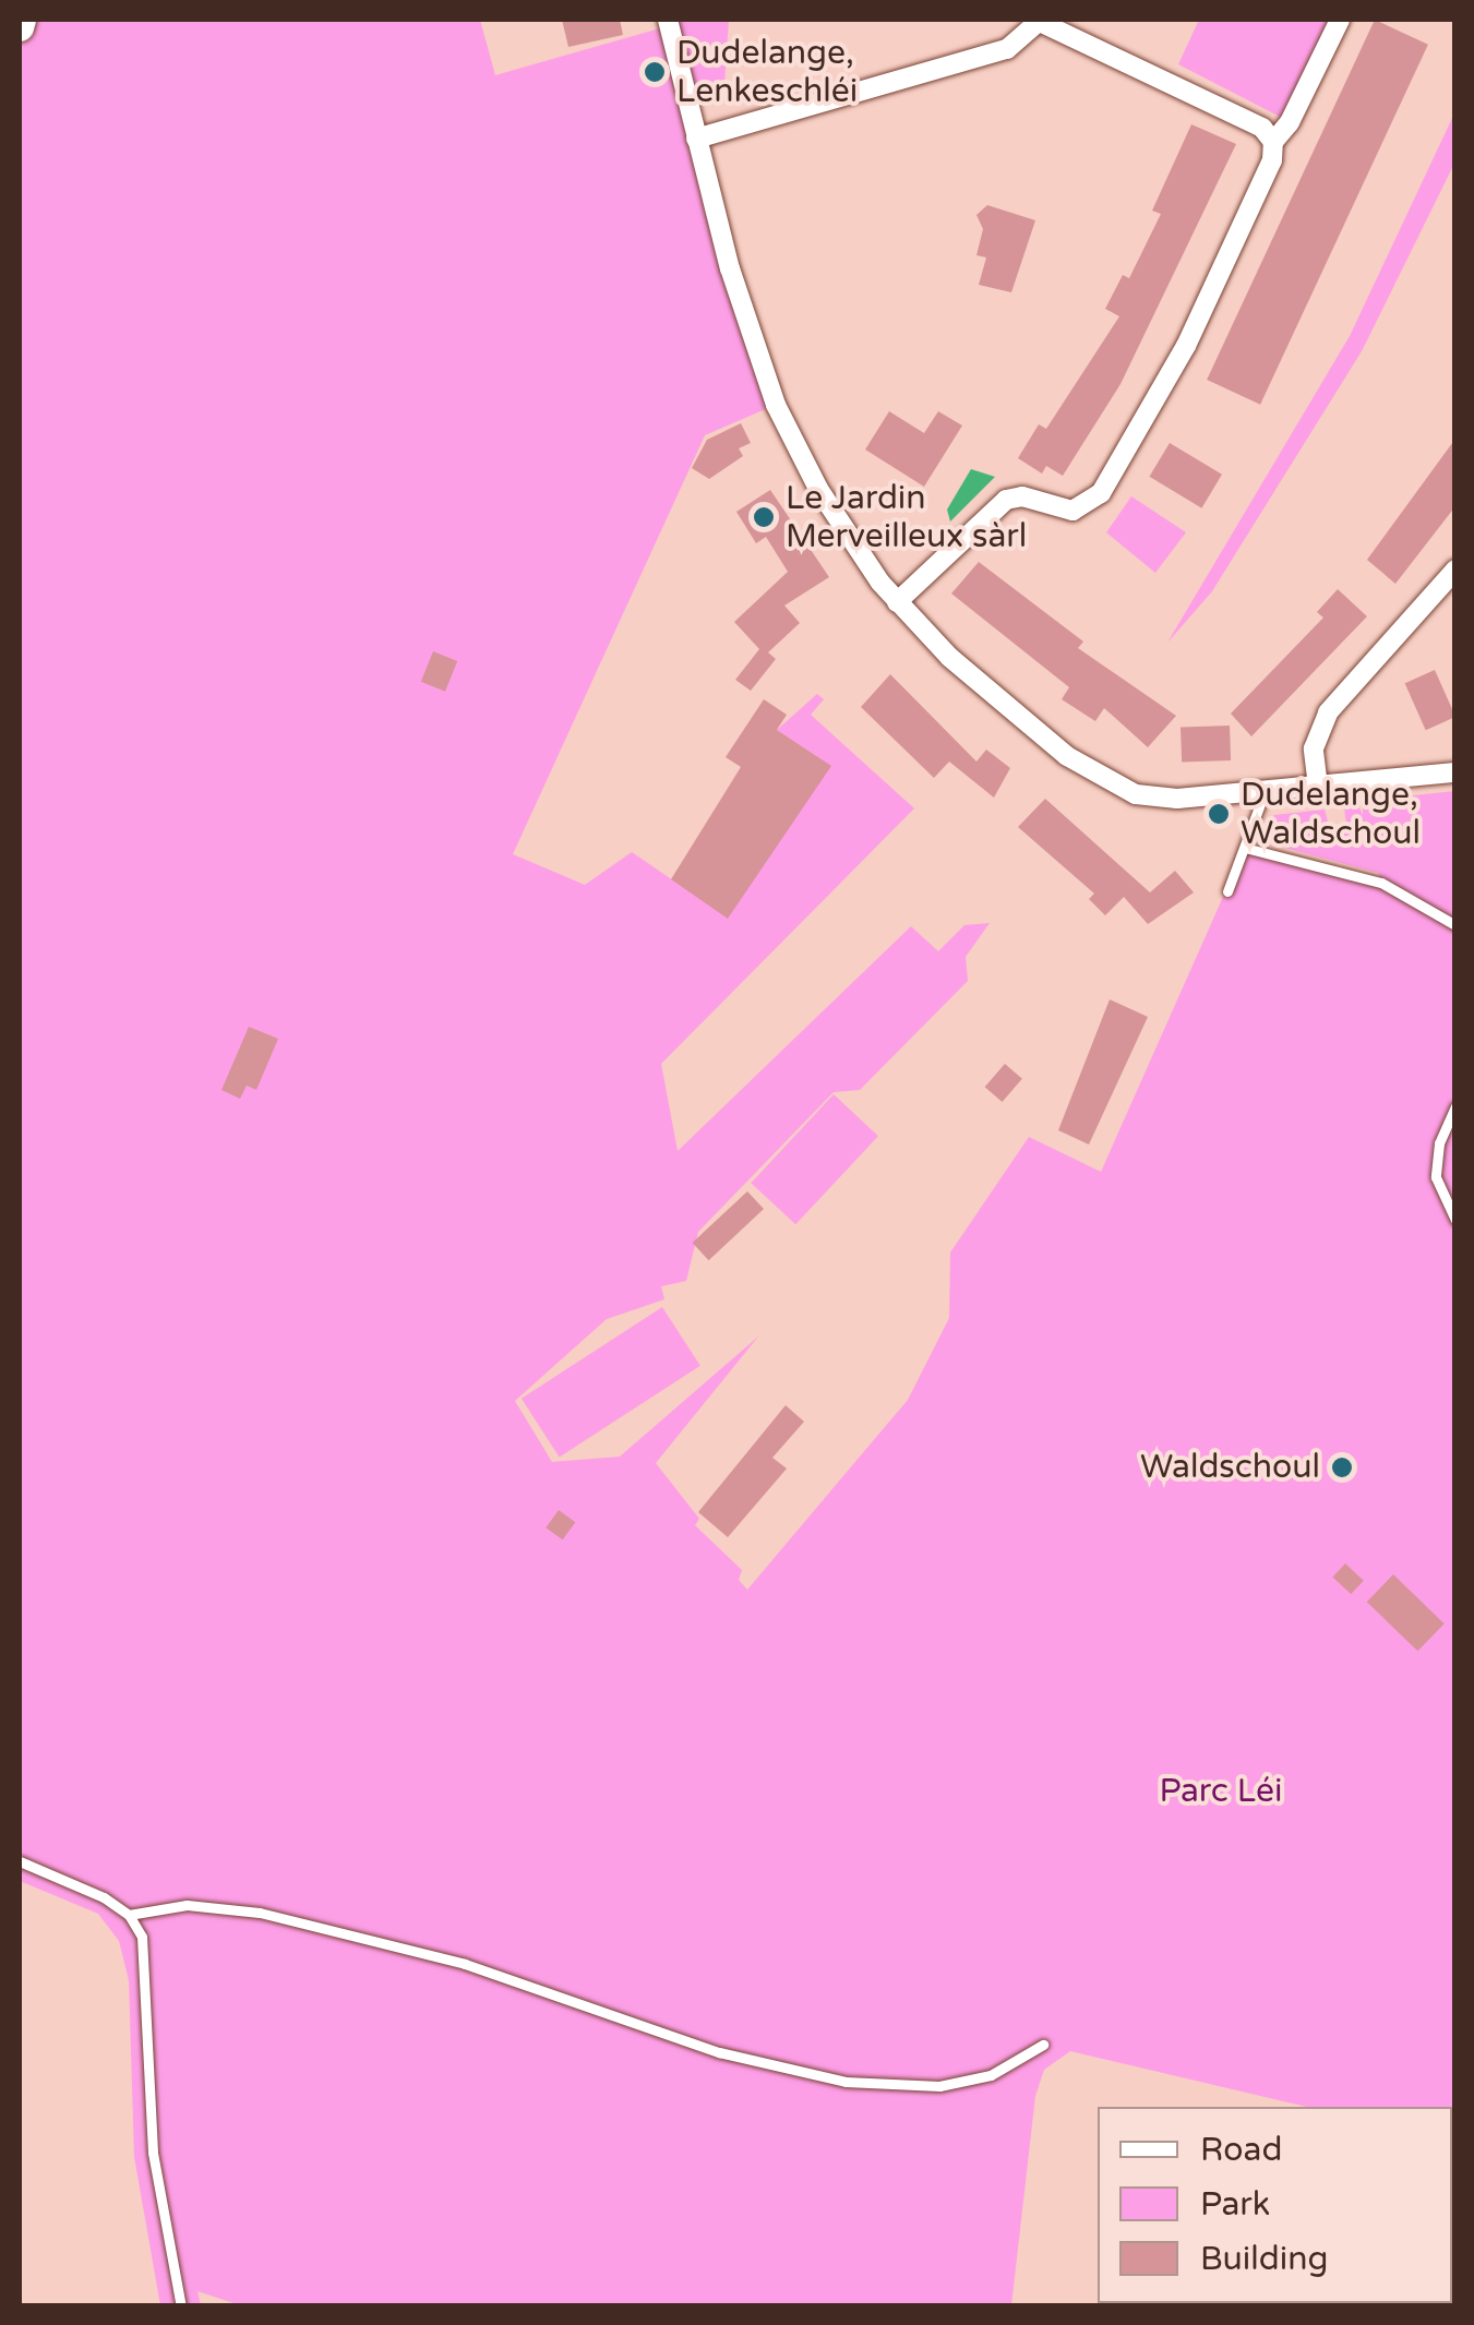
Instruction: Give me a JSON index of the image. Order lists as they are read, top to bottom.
{
  "parks": ["Parc Léi"],
  "places": [
    "Dudelange, Lenkeschléi",
    "Le Jardin Merveilleux sàrl",
    "Dudelange, Waldschoul",
    "Waldschoul"
  ],
  "legend": ["Road", "Park", "Building"]
}
